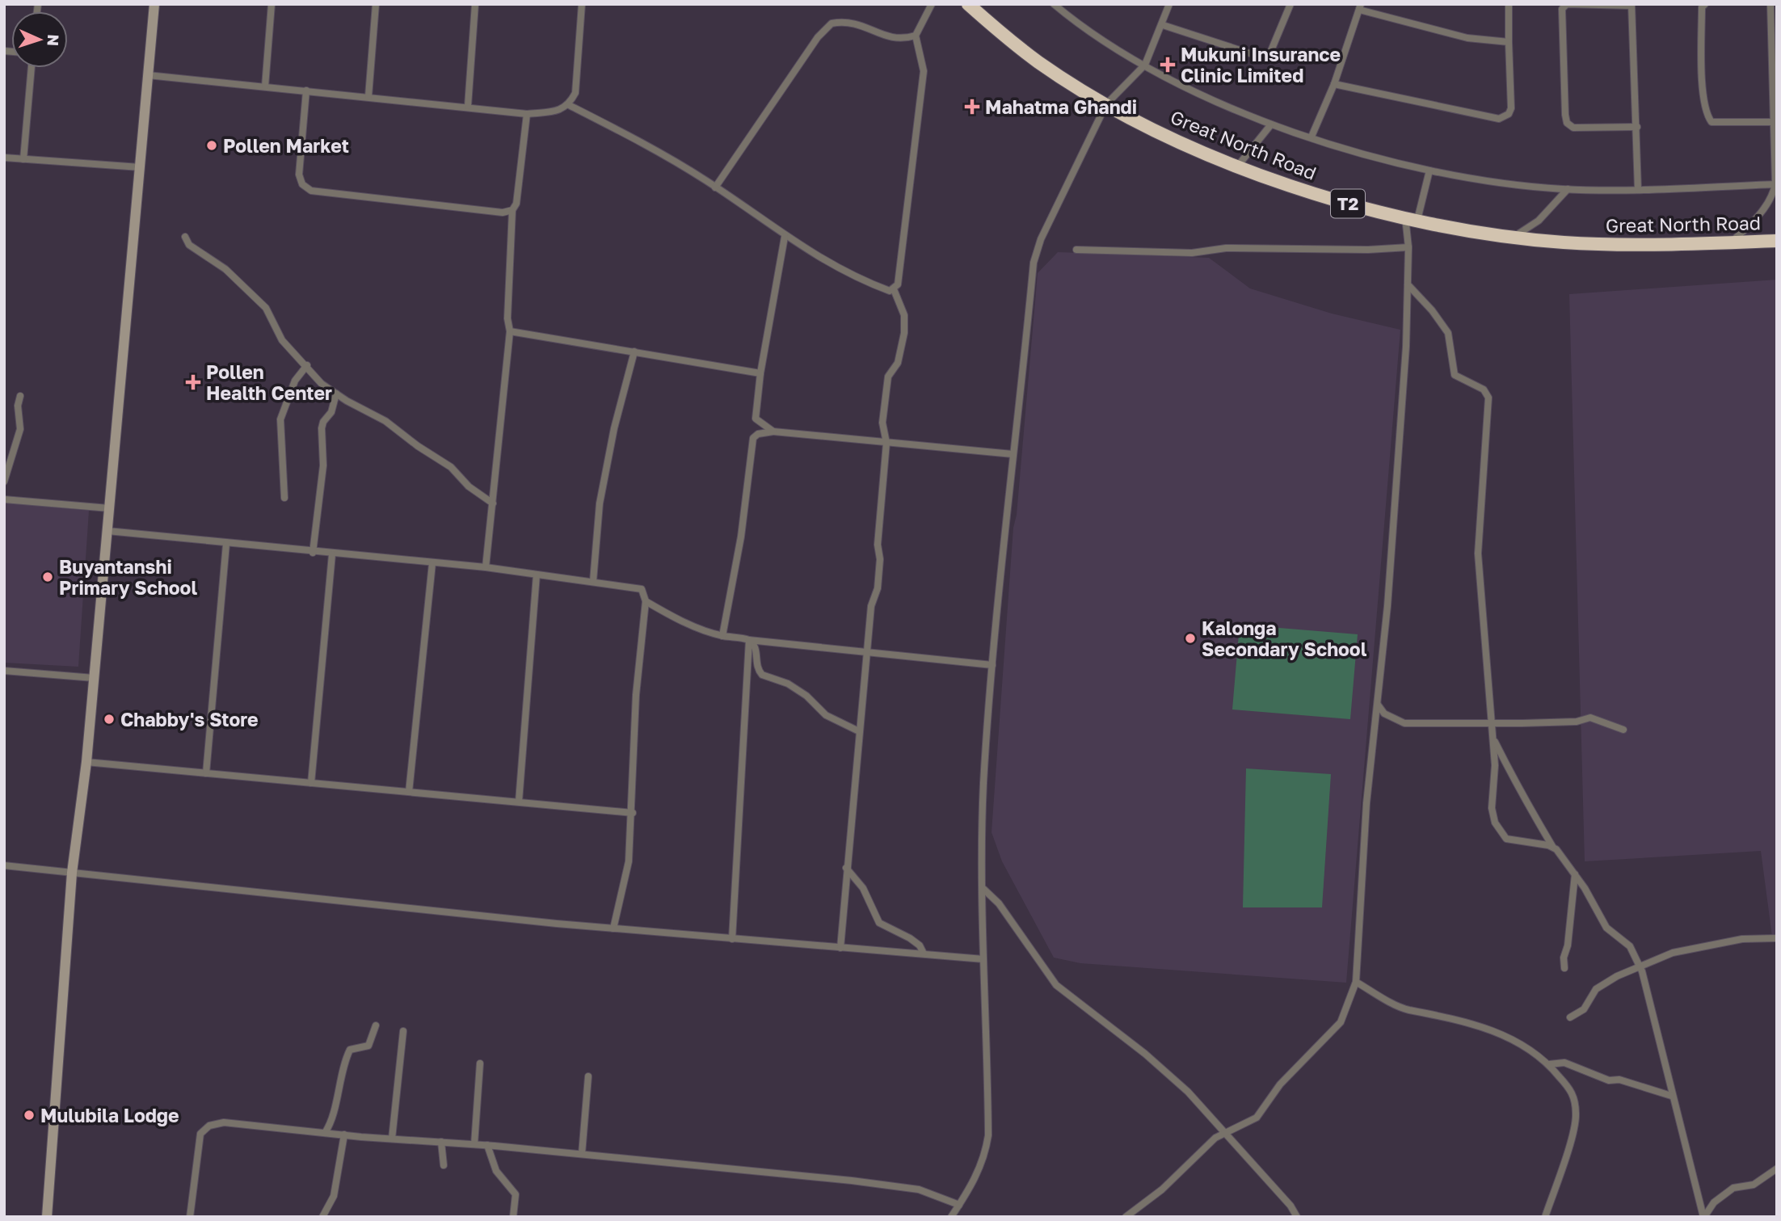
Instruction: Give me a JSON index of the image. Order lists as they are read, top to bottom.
{
  "streets": {
    "highway": ["Great North Road", "T2"]
  },
  "places": {
    "health": ["Mukuni Insurance Clinic Limited", "Mahatma Ghandi", "Pollen Health Center"],
    "other": [
      "Pollen Market",
      "Buyantanshi Primary School",
      "Kalonga Secondary School",
      "Chabby's Store",
      "Mulubila Lodge"
    ]
  },
  "north": "right"
}
